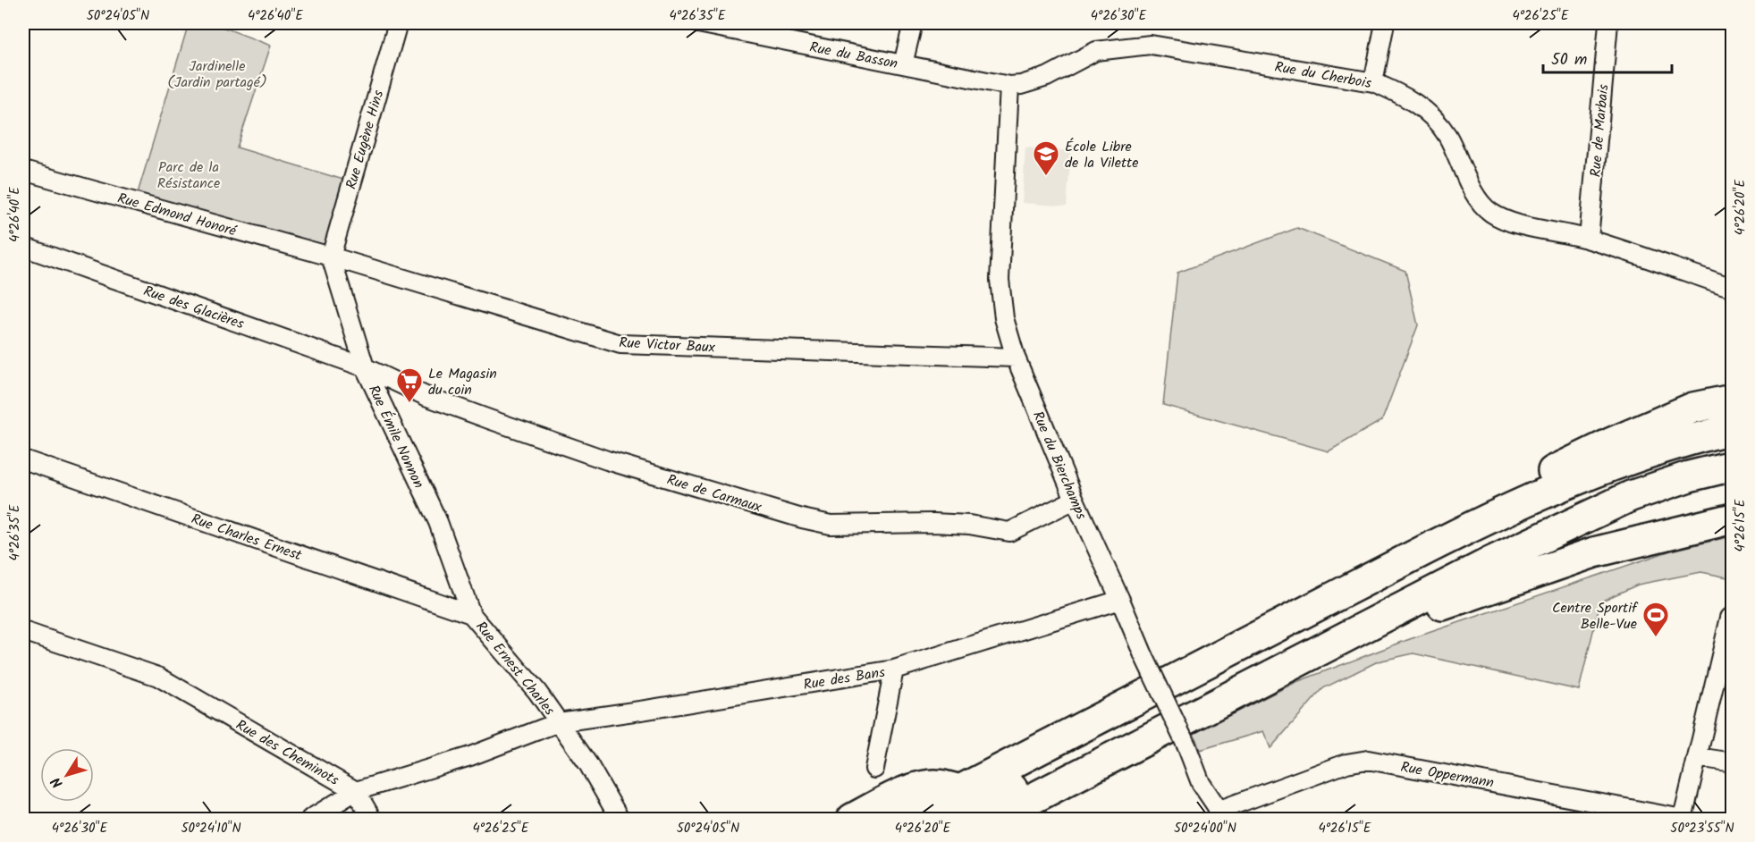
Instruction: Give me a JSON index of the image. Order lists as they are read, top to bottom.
{
  "streets": {
    "street": [
      "Rue du Basson",
      "Rue du Cherbois",
      "Rue de Marbais",
      "Rue Eugène Hins",
      "Rue Edmond Honoré",
      "Rue des Glacières",
      "Rue Victor Baux",
      "Rue Émile Nonnon",
      "Rue du Bierchamps",
      "Rue de Carmaux",
      "Rue Charles Ernest",
      "Rue Ernest Charles",
      "Rue des Bans",
      "Rue des Cheminots",
      "Rue Oppermann"
    ]
  },
  "crossings": [
    ["Rue du Basson", "Rue du Cherbois"],
    ["Rue du Basson", "Rue du Bierchamps"],
    ["Rue du Cherbois", "Rue de Marbais"],
    ["Rue du Cherbois", "Rue du Bierchamps"],
    ["Rue Eugène Hins", "Rue Edmond Honoré"],
    ["Rue Eugène Hins", "Rue Victor Baux"],
    ["Rue Eugène Hins", "Rue Émile Nonnon"],
    ["Rue Edmond Honoré", "Rue Victor Baux"],
    ["Rue Edmond Honoré", "Rue Émile Nonnon"],
    ["Rue des Glacières", "Rue Émile Nonnon"],
    ["Rue des Glacières", "Rue de Carmaux"],
    ["Rue Victor Baux", "Rue Émile Nonnon"],
    ["Rue Victor Baux", "Rue du Bierchamps"],
    ["Rue Émile Nonnon", "Rue de Carmaux"],
    ["Rue Émile Nonnon", "Rue Charles Ernest"],
    ["Rue Émile Nonnon", "Rue Ernest Charles"],
    ["Rue du Bierchamps", "Rue de Carmaux"],
    ["Rue du Bierchamps", "Rue des Bans"],
    ["Rue du Bierchamps", "Rue Oppermann"],
    ["Rue Charles Ernest", "Rue Ernest Charles"],
    ["Rue Ernest Charles", "Rue des Bans"],
    ["Rue Ernest Charles", "Rue des Cheminots"],
    ["Rue des Bans", "Rue des Cheminots"]
  ],
  "parks": ["Jardinelle (Jardin partagé)", "Parc de la Résistance"],
  "places": {
    "school or university": ["École Libre de la Vilette"],
    "supermarket": ["Le Magasin du coin"],
    "sports": ["Centre Sportif Belle-Vue"]
  },
  "scale_bar": "50 m",
  "north": "bottom left",
  "coordinates": [
    "50°24'05\"N",
    "4°26'40\"E",
    "4°26'35\"E",
    "4°26'30\"E",
    "4°26'25\"E",
    "4°26'20\"E",
    "4°26'15\"E",
    "50°24'10\"N",
    "50°24'00\"N",
    "50°23'55\"N"
  ]
}
